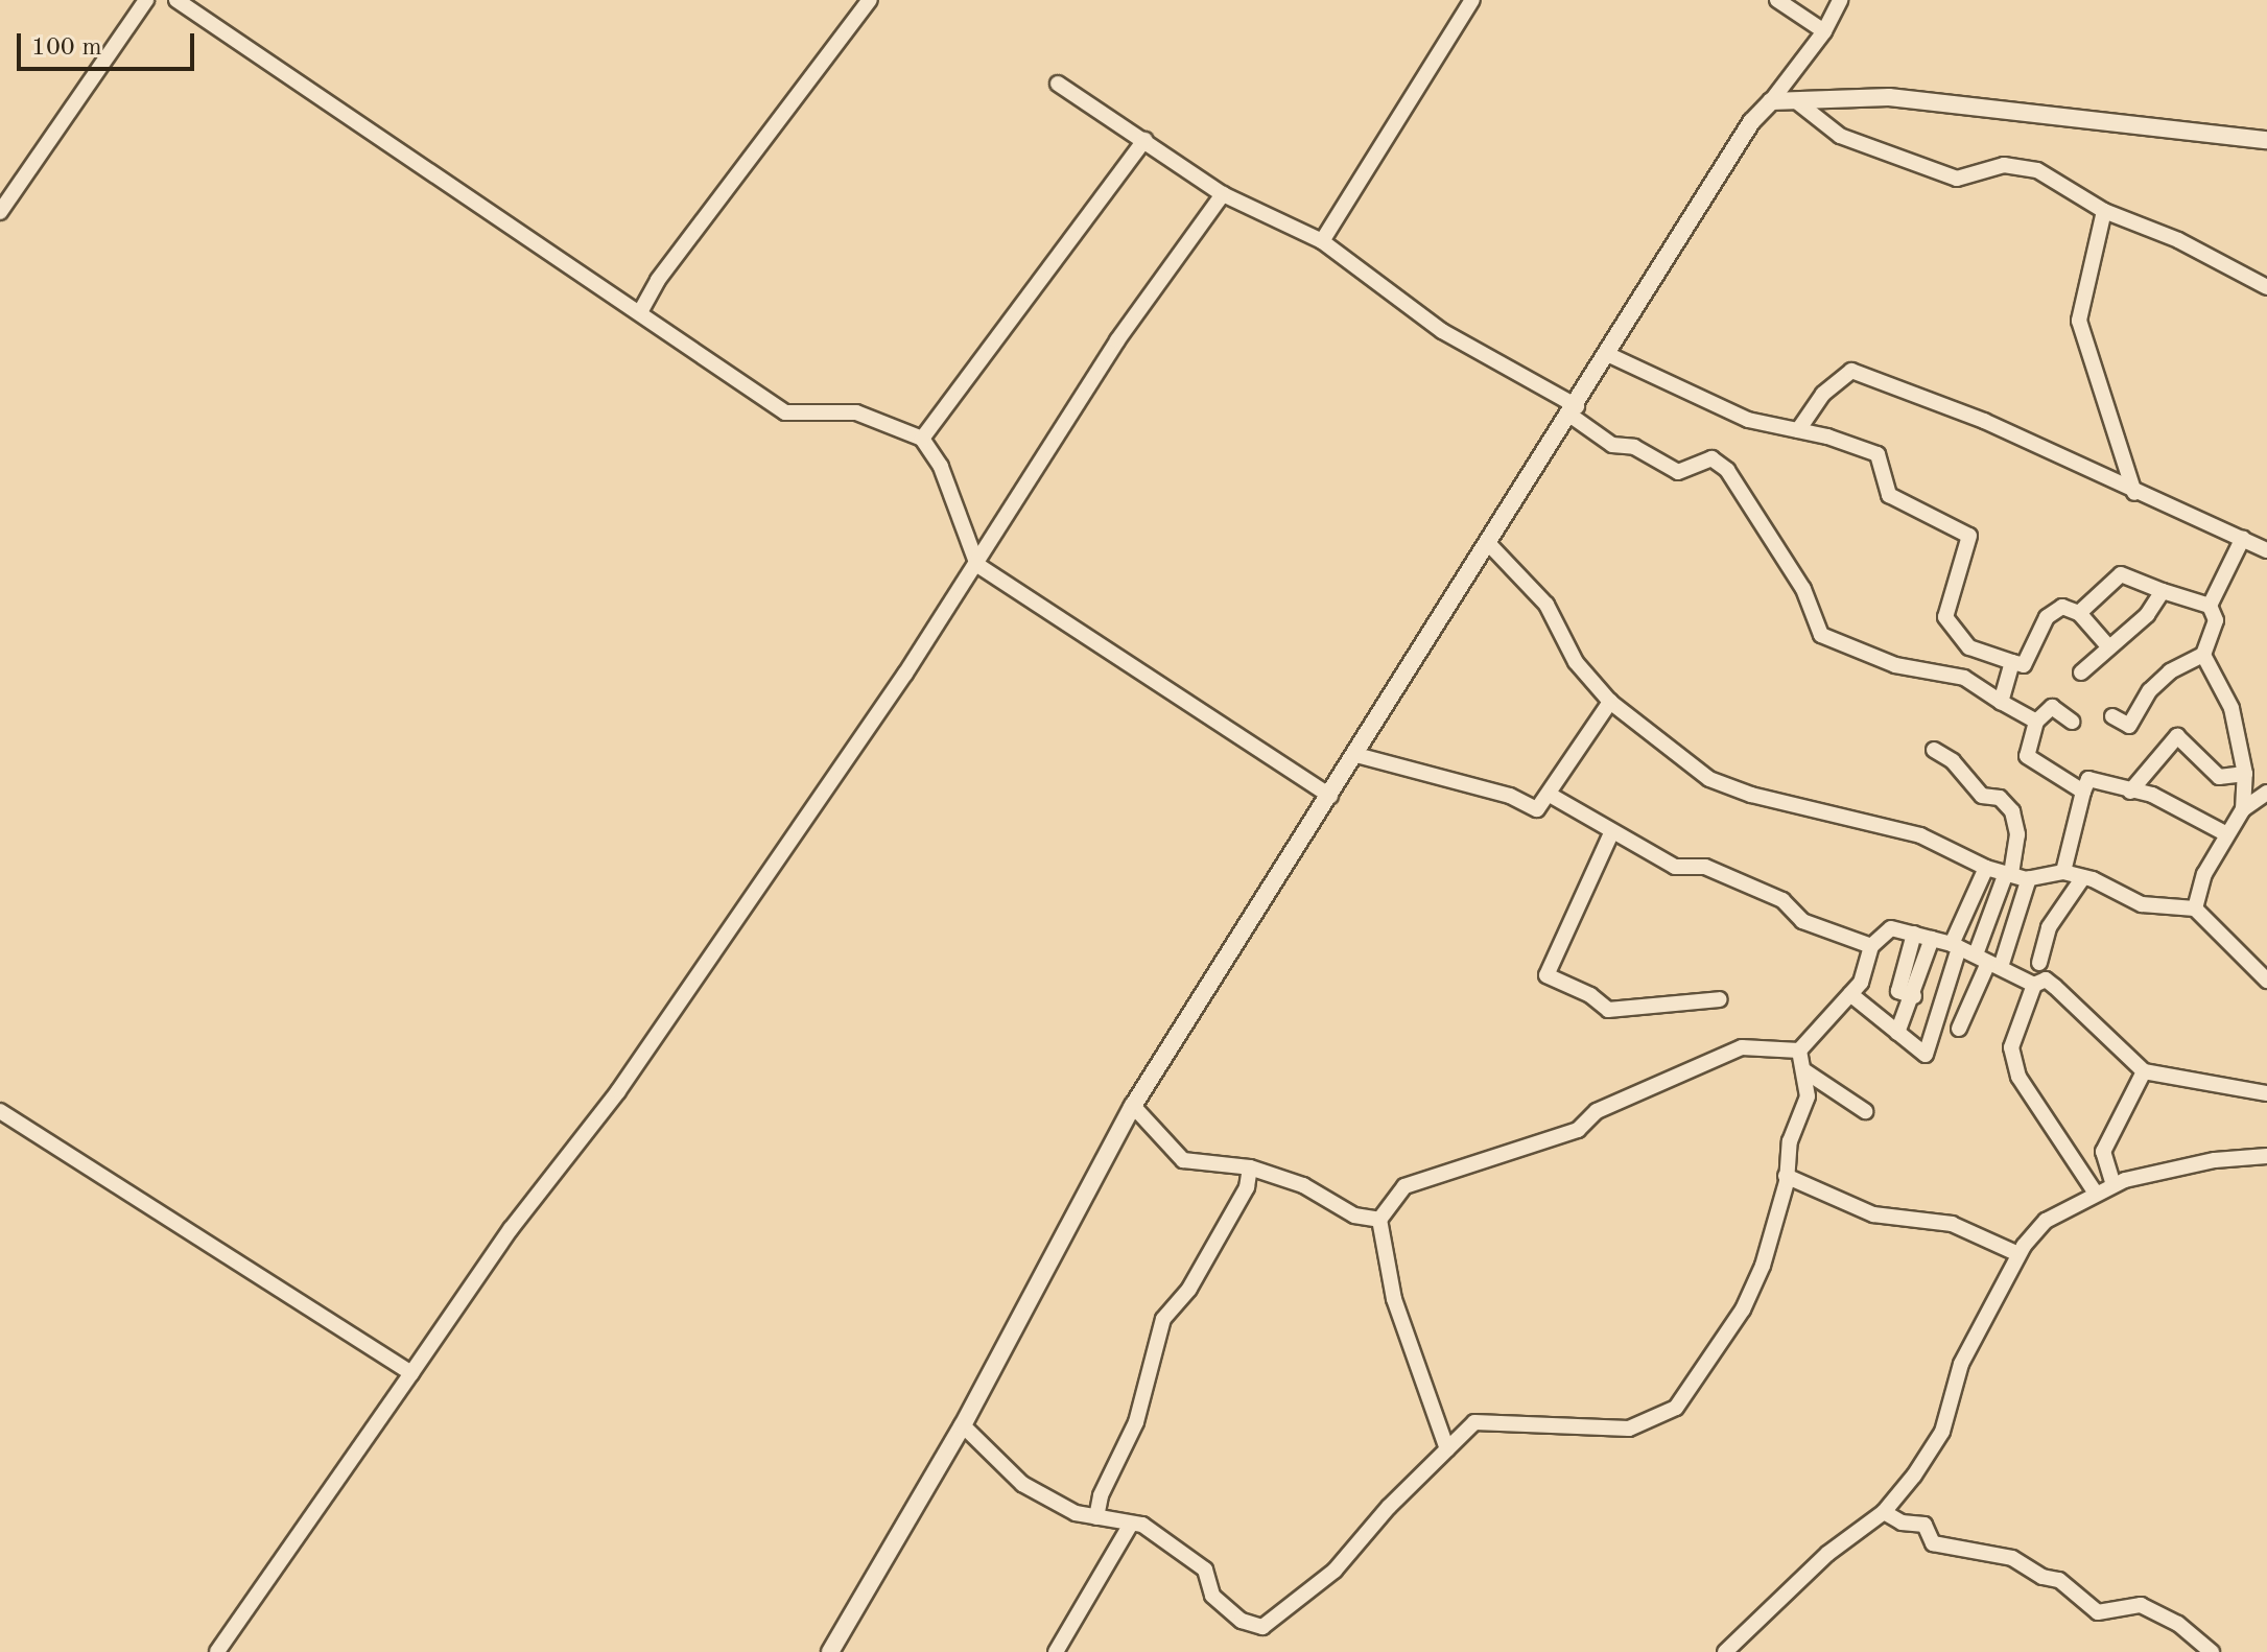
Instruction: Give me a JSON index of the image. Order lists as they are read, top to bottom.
{
  "scale_bar": "100 m"
}
